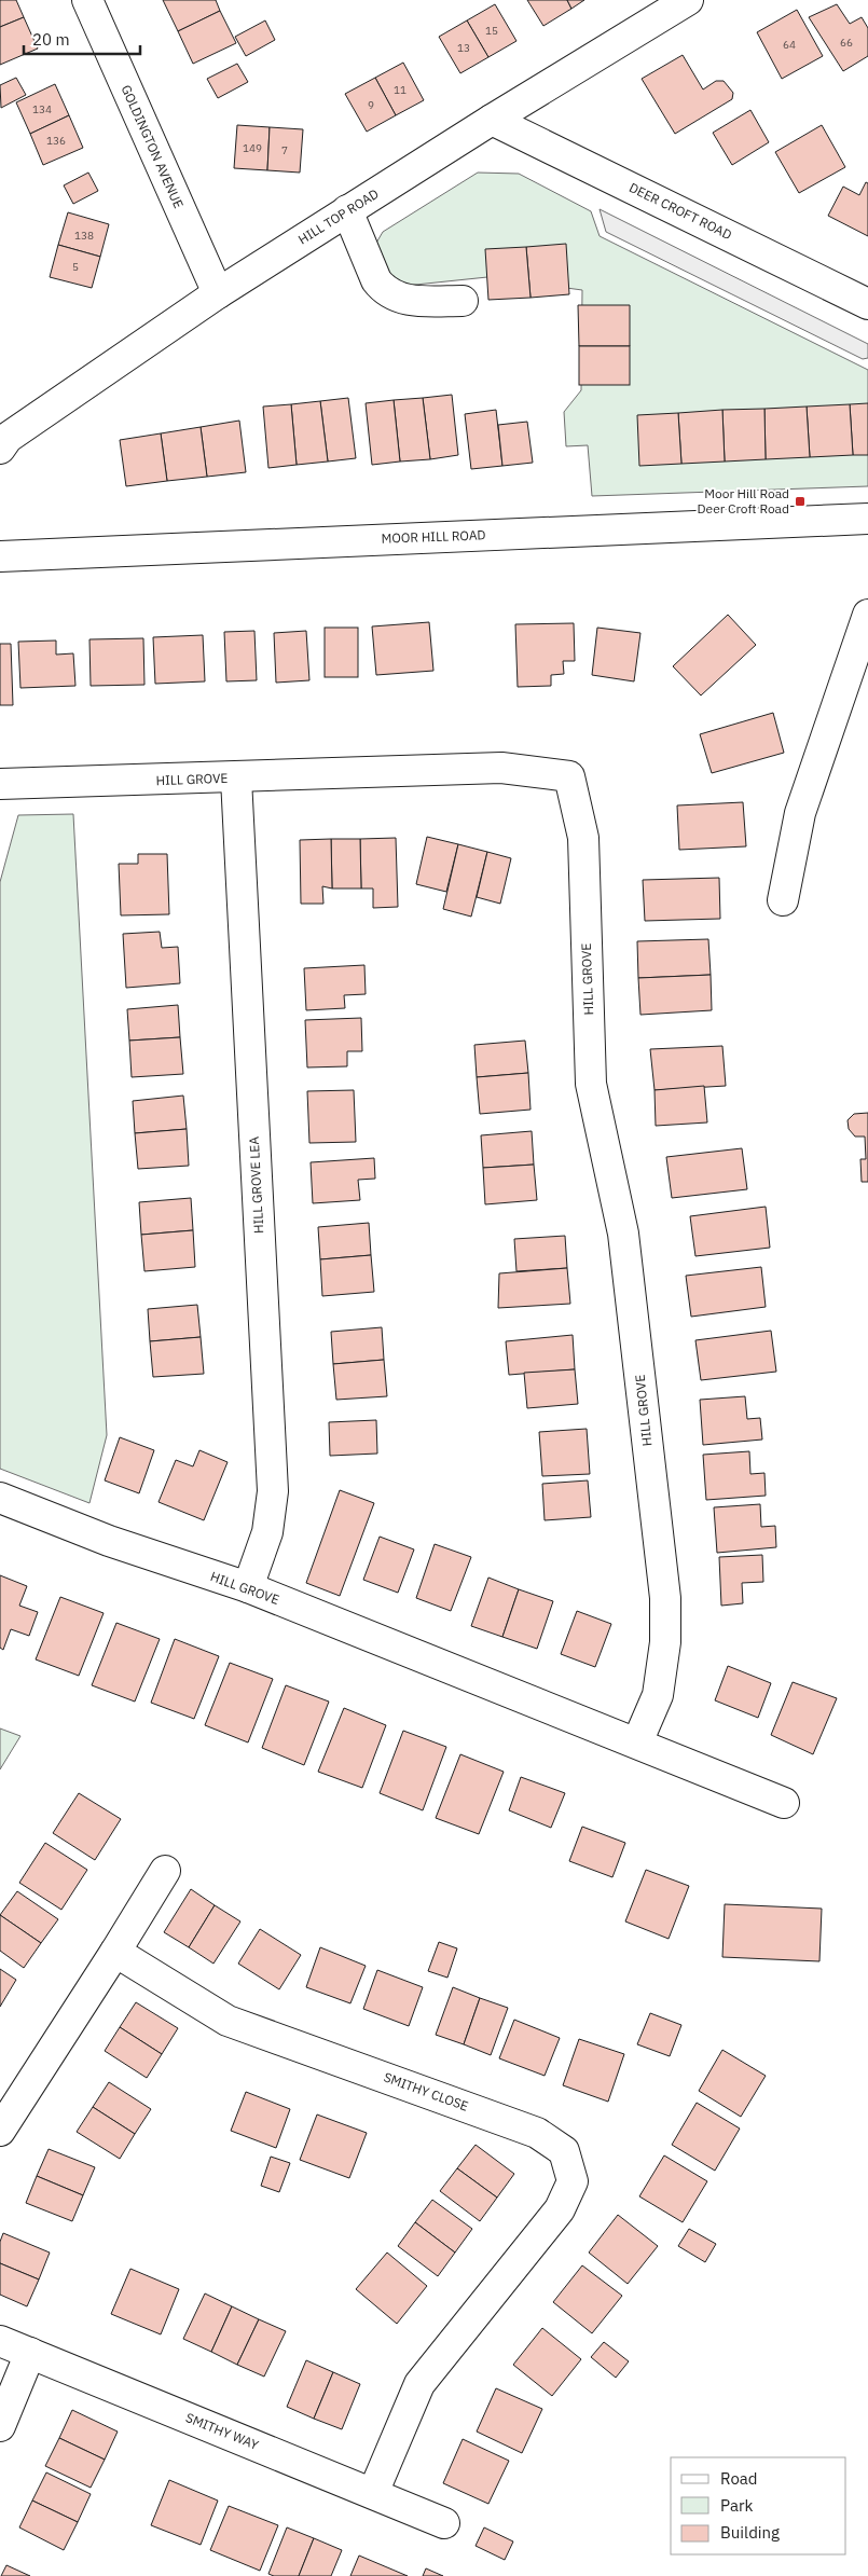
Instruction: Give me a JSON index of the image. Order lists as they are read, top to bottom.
{
  "streets": {
    "street": [
      "GOLDINGTON AVENUE",
      "DEER CROFT ROAD",
      "HILL TOP ROAD",
      "MOOR HILL ROAD",
      "HILL GROVE",
      "HILL GROVE LEA",
      "SMITHY CLOSE",
      "SMITHY WAY"
    ]
  },
  "crossings": [
    ["GOLDINGTON AVENUE", "HILL TOP ROAD"],
    ["DEER CROFT ROAD", "HILL TOP ROAD"],
    ["HILL GROVE", "HILL GROVE LEA"],
    ["SMITHY CLOSE", "SMITHY WAY"]
  ],
  "places": {
    "transit": ["Moor Hill Road Deer Croft Road"]
  },
  "house_numbers": [
    "15",
    "66",
    "64",
    "13",
    "11",
    "9",
    "134",
    "136",
    "149",
    "7",
    "138",
    "5"
  ],
  "legend": ["Road", "Park", "Building"],
  "scale_bar": "20 m"
}
